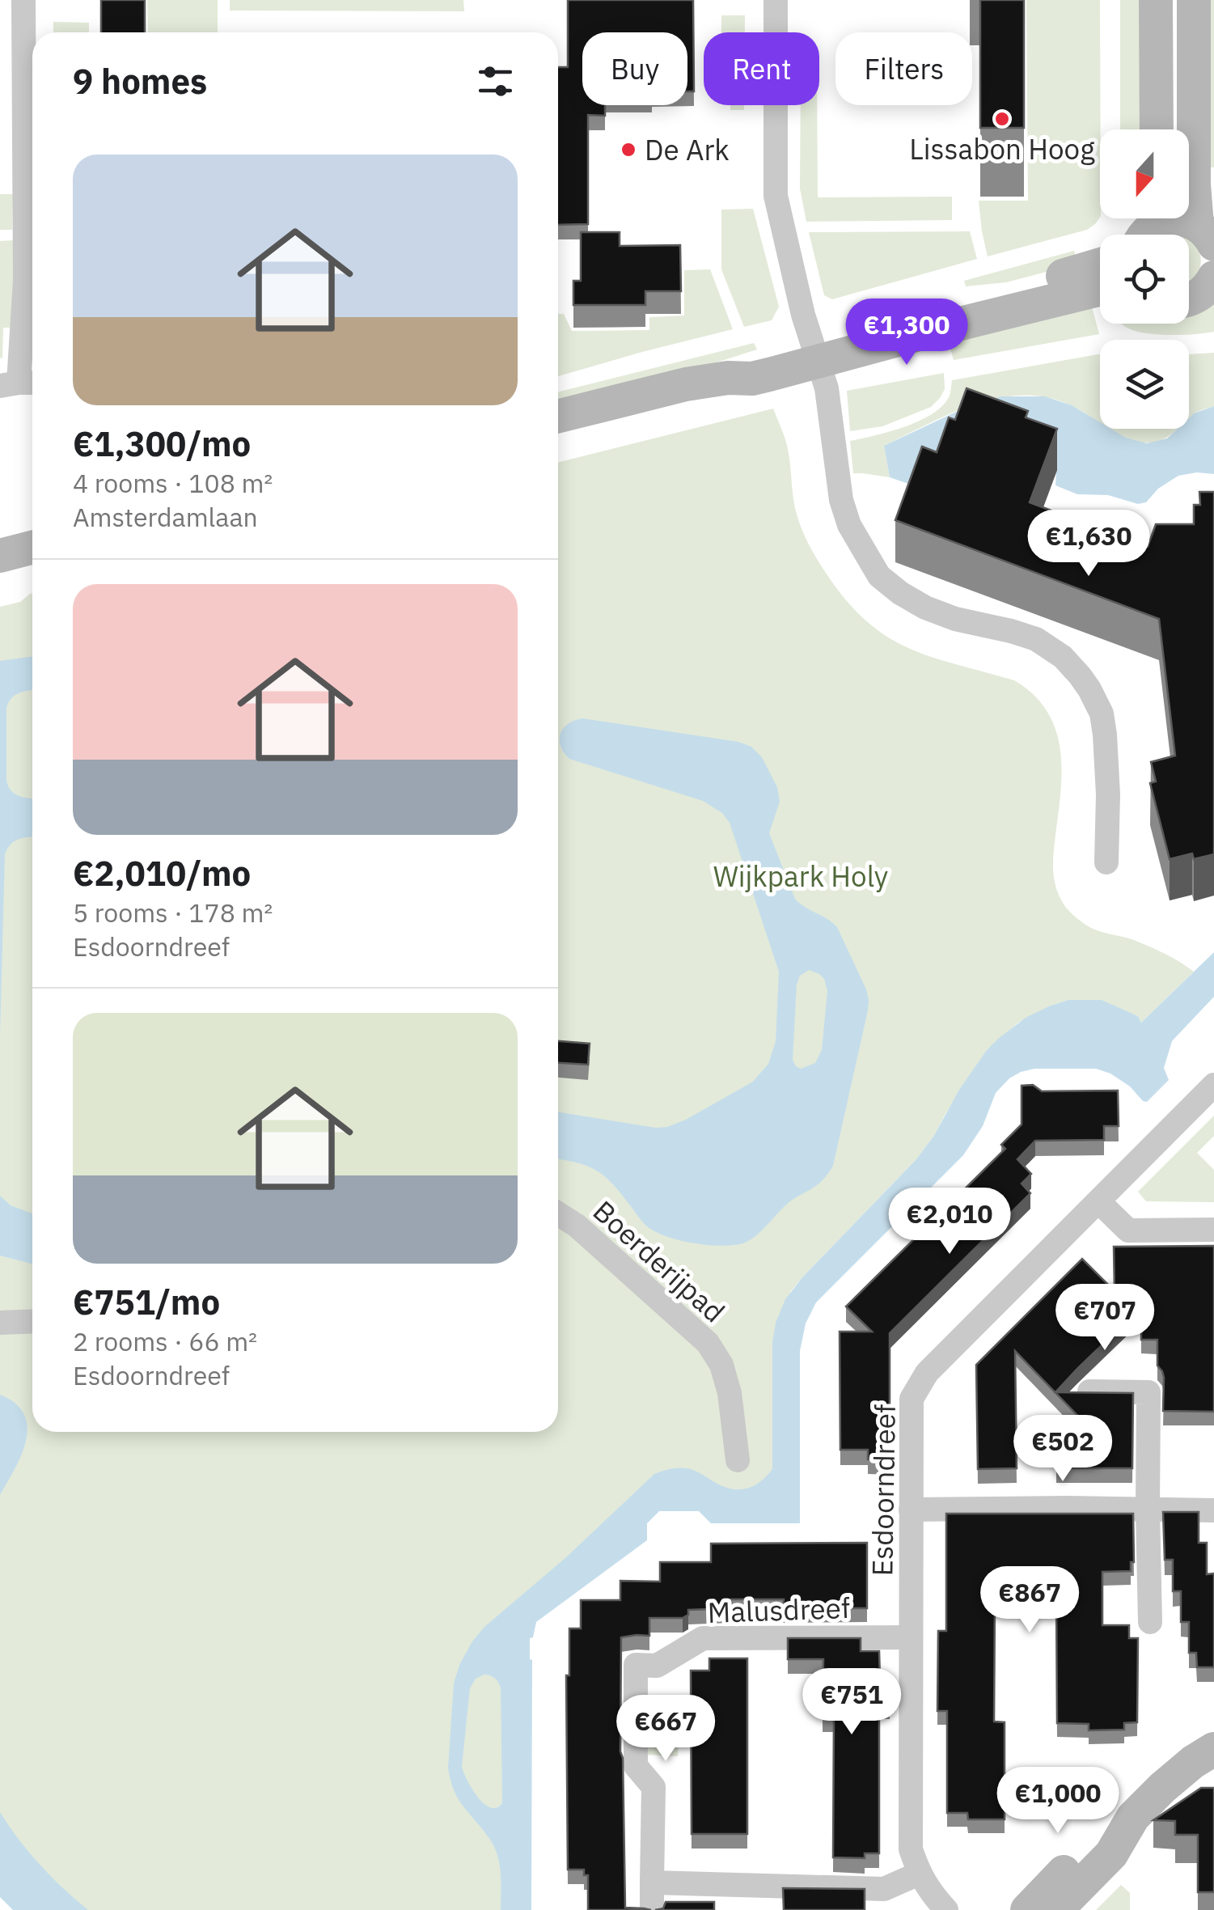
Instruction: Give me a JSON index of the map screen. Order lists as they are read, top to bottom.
{
  "streets": {
    "street": ["Boerderijpad", "Esdoorndreef", "Malusdreef"]
  },
  "crossings": [
    ["Esdoorndreef", "Malusdreef"]
  ],
  "parks": ["Wijkpark Holy"],
  "places": ["Lissabon Hoog", "De Ark"],
  "north": "bottom",
  "page": {
    "chip": ["Buy", "Rent", "Filters"],
    "heading": "9 homes",
    "list": [
      {
        "name": "€1,300/mo",
        "note": "4 rooms · 108 m² · Amsterdamlaan"
      },
      {
        "name": "€2,010/mo",
        "note": "5 rooms · 178 m² · Esdoorndreef"
      },
      {
        "name": "€751/mo",
        "note": "2 rooms · 66 m² · Esdoorndreef"
      }
    ],
    "price": [
      "€1,300",
      "€1,630",
      "€2,010",
      "€707",
      "€502",
      "€867",
      "€751",
      "€667",
      "€1,000"
    ]
  }
}
